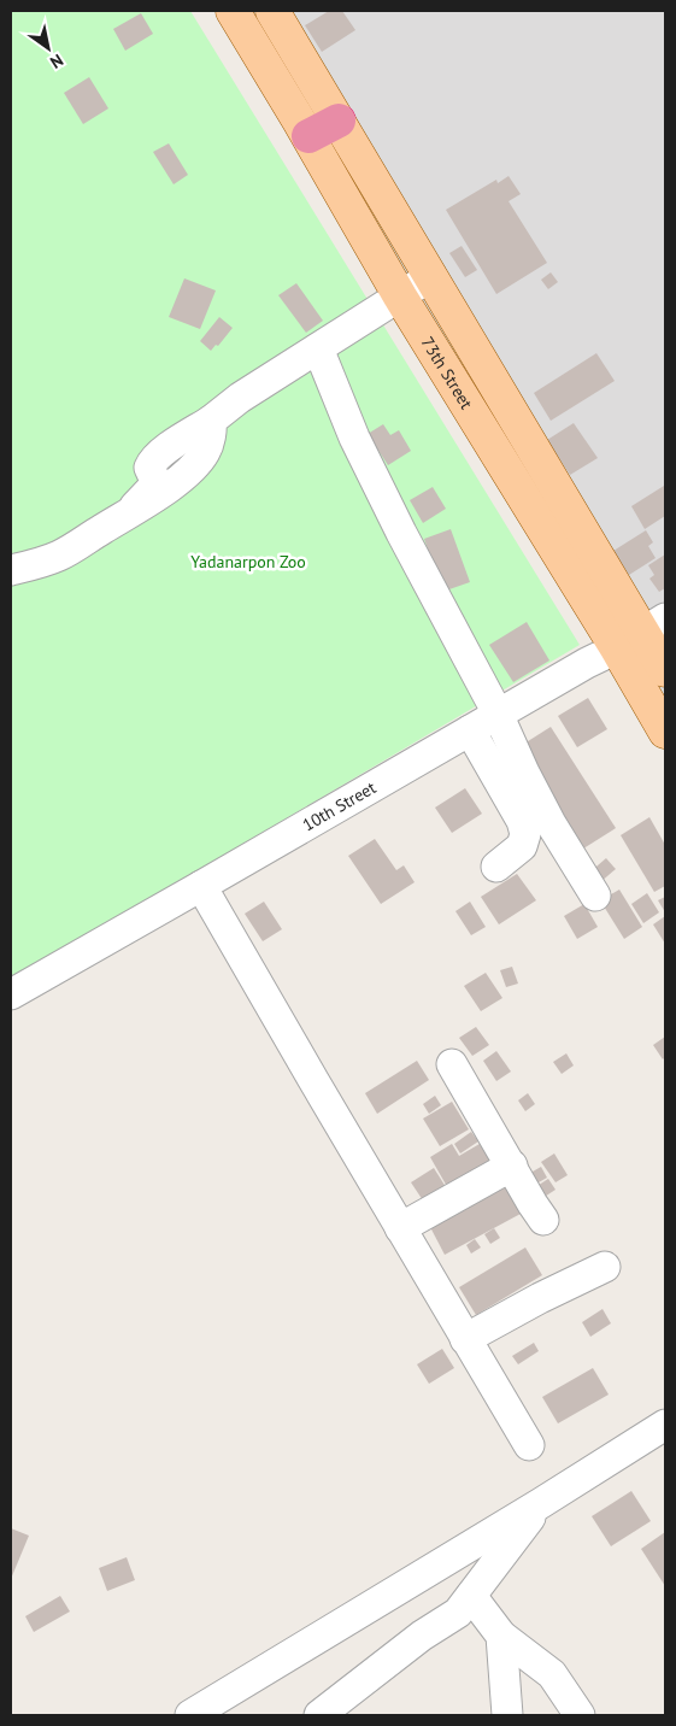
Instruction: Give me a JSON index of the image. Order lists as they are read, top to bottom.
{
  "streets": {
    "main road": ["73th Street"],
    "street": ["10th Street"]
  },
  "crossings": [
    ["73th Street", "10th Street"]
  ],
  "parks": ["Yadanarpon Zoo"],
  "north": "bottom right"
}
